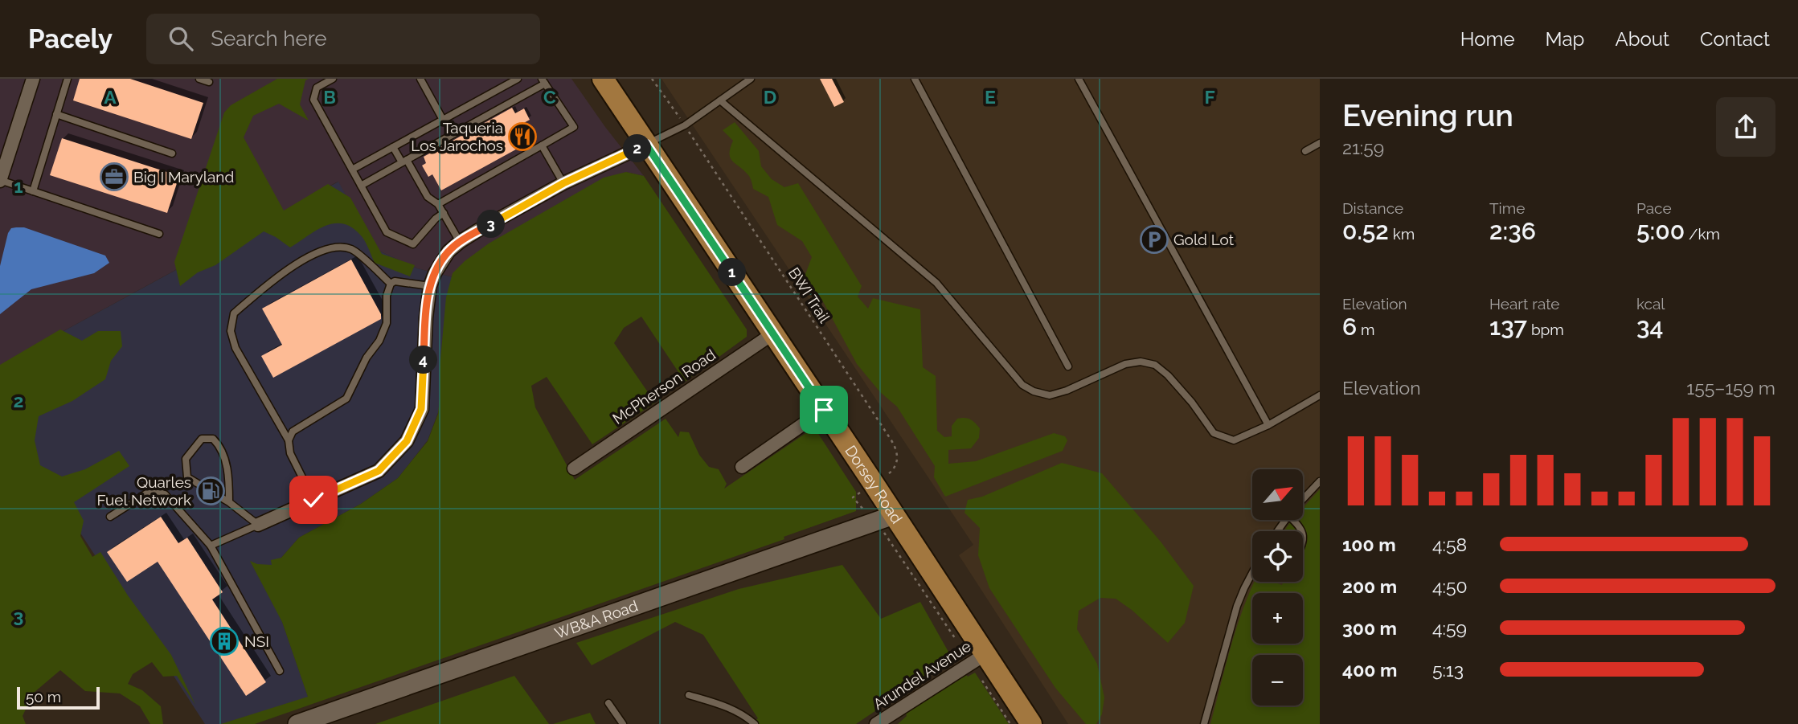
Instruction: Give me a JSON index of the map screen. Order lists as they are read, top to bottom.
{
  "streets": {
    "main road": ["Dorsey Road"],
    "street": ["McPherson Road", "WB&A Road", "Arundel Avenue"],
    "path": ["BWI Trail"]
  },
  "crossings": [
    ["McPherson Road", "Dorsey Road"],
    ["Dorsey Road", "WB&A Road"],
    ["Dorsey Road", "Arundel Avenue"]
  ],
  "places": {
    "restaurant": ["Taqueria Los Jarochos"],
    "office": ["Big I Maryland"],
    "parking": ["Gold Lot"],
    "fuel station": ["Quarles Fuel Network"],
    "building": ["NSI"]
  },
  "scale_bar": "50 m",
  "north": "top right",
  "page": {
    "header": "Pacely",
    "search": "Search here",
    "nav": [
      "Home",
      "Map",
      "About",
      "Contact"
    ],
    "heading": ["Evening run", "21:59"],
    "pins": [
      "2",
      "3",
      "1",
      "4"
    ],
    "stats": [
      ["Distance", "0.52 km"],
      ["Time", "2:36"],
      ["Pace", "5:00 /km"],
      ["Elevation", "6 m"],
      ["Heart rate", "137 bpm"],
      ["kcal", "34"]
    ],
    "chart": ["Elevation", "155–159 m"],
    "map_buttons": ["+", "−"],
    "list": [
      {
        "name": "100 m",
        "note": "4:58"
      },
      {
        "name": "200 m",
        "note": "4:50"
      },
      {
        "name": "300 m",
        "note": "4:59"
      },
      {
        "name": "400 m",
        "note": "5:13"
      }
    ],
    "scale": "50 m"
  },
  "grid": {
    "columns": [
      "A",
      "B",
      "C",
      "D",
      "E",
      "F"
    ],
    "rows": ["1", "2", "3"]
  }
}
